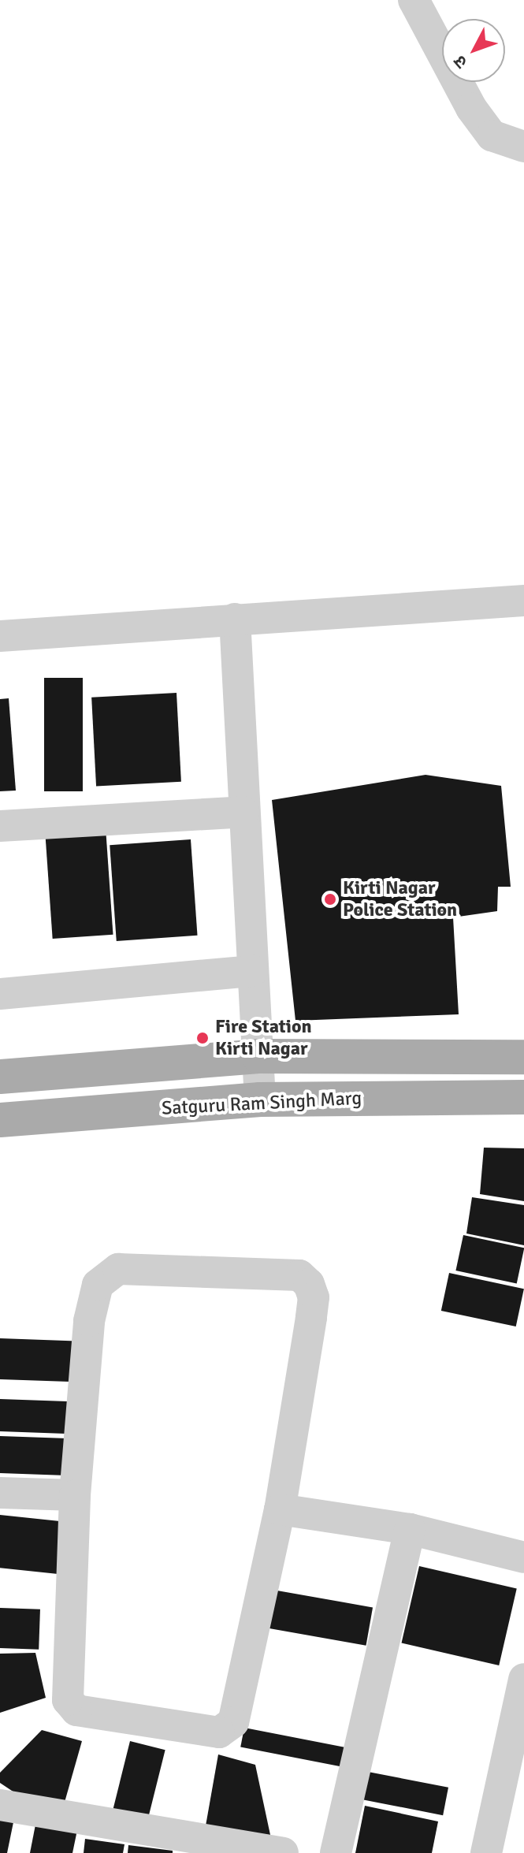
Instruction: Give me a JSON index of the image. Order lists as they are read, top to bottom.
{
  "streets": {
    "main road": ["Satguru Ram Singh Marg"]
  },
  "places": ["Kirti Nagar Police Station", "Fire Station Kirti Nagar"],
  "north": "bottom left"
}
